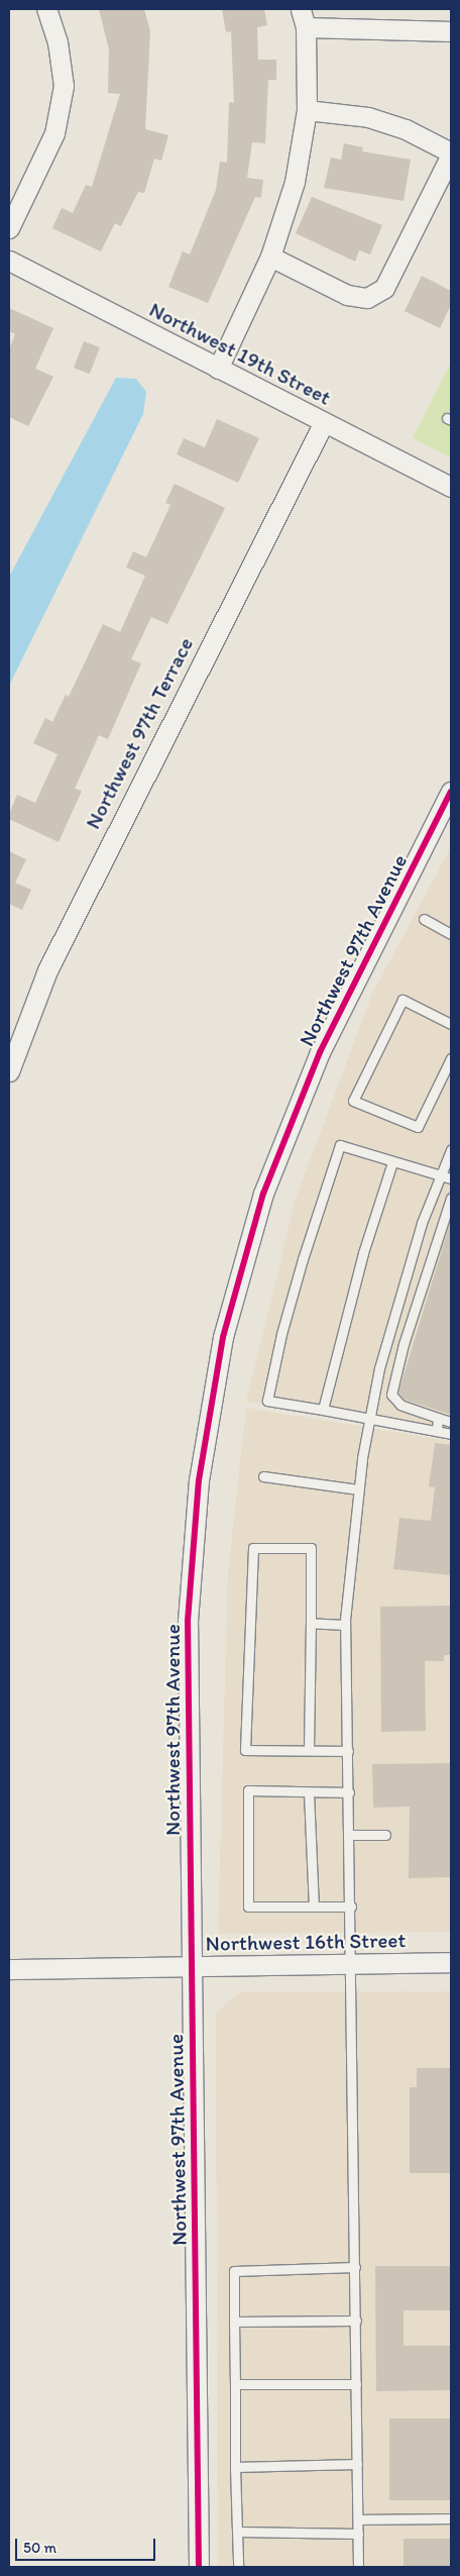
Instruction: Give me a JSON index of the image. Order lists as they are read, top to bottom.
{
  "streets": {
    "street": [
      "Northwest 19th Street",
      "Northwest 97th Terrace",
      "Northwest 97th Avenue",
      "Northwest 16th Street"
    ]
  },
  "crossings": [
    ["Northwest 19th Street", "Northwest 97th Terrace"],
    ["Northwest 97th Avenue", "Northwest 16th Street"]
  ],
  "scale_bar": "50 m"
}
